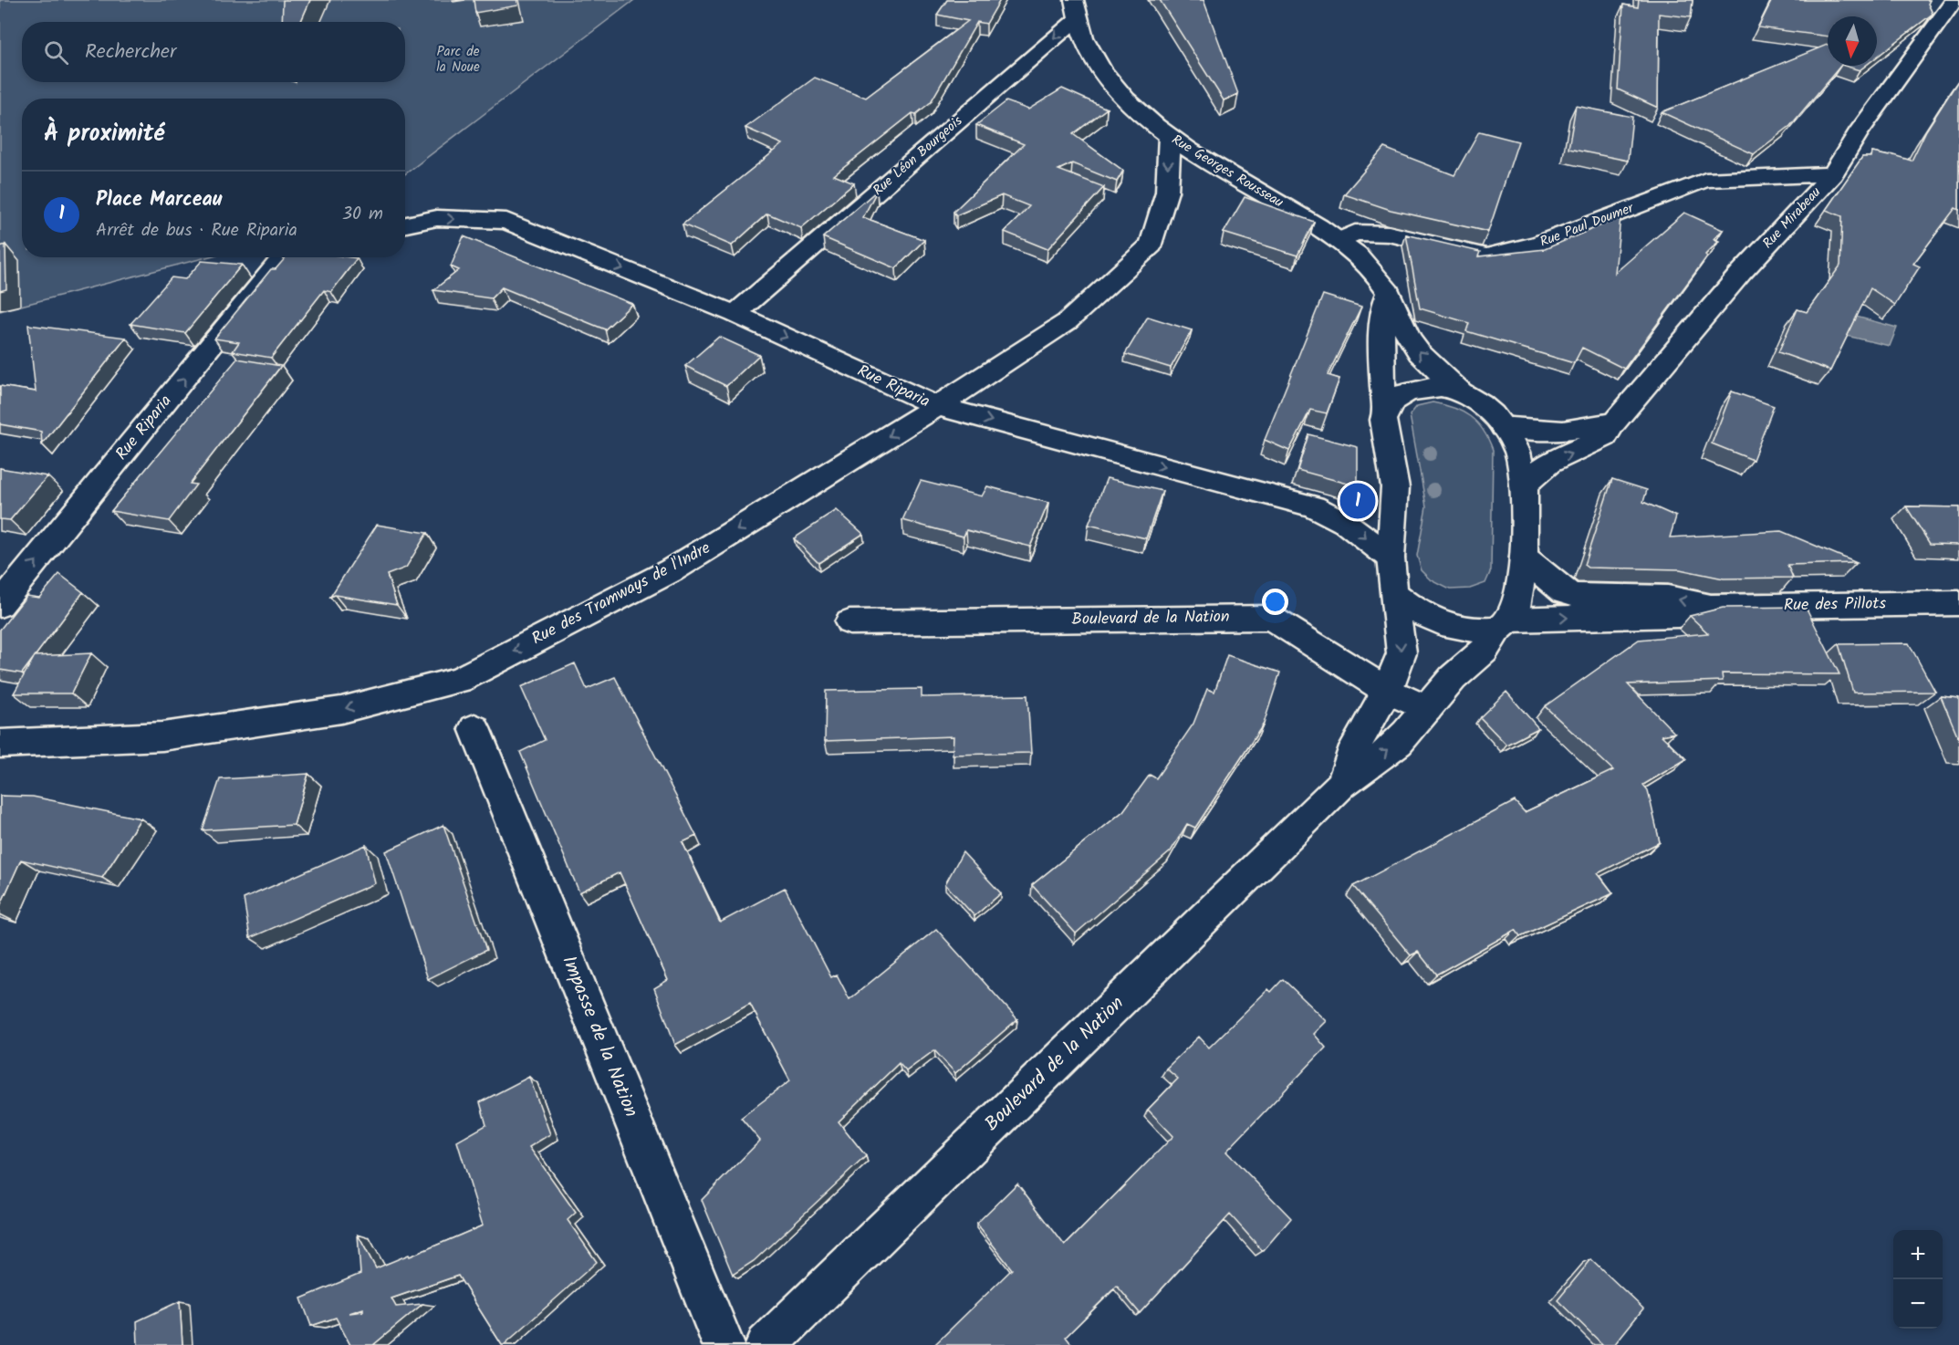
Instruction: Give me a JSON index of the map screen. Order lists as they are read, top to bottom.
{
  "streets": {
    "street": [
      "Rue Léon Bourgeois",
      "Rue Georges Rousseau",
      "Rue Mirabeau",
      "Rue Paul Doumer",
      "Rue Riparia",
      "Rue des Tramways de l'Indre",
      "Rue des Pillots",
      "Boulevard de la Nation",
      "Impasse de la Nation"
    ]
  },
  "crossings": [
    ["Rue Léon Bourgeois", "Rue Georges Rousseau"],
    ["Rue Léon Bourgeois", "Rue Riparia"],
    ["Rue Georges Rousseau", "Rue Mirabeau"],
    ["Rue Georges Rousseau", "Rue Paul Doumer"],
    ["Rue Georges Rousseau", "Rue des Tramways de l'Indre"],
    ["Rue Georges Rousseau", "Rue des Pillots"],
    ["Rue Georges Rousseau", "Boulevard de la Nation"],
    ["Rue Mirabeau", "Rue Paul Doumer"],
    ["Rue Riparia", "Rue des Tramways de l'Indre"],
    ["Rue des Pillots", "Boulevard de la Nation"]
  ],
  "one_way": ["Rue Léon Bourgeois", "Rue Riparia", "Rue des Tramways de l'Indre"],
  "parks": ["Parc de la Noue"],
  "north": "bottom",
  "page": {
    "search": "Rechercher",
    "heading": "À proximité",
    "list": [
      {
        "mark": "1",
        "name": "Place Marceau",
        "note": "Arrêt de bus · Rue Riparia",
        "value": "30 m"
      }
    ],
    "pins": "1",
    "map_buttons": ["+", "−"]
  }
}
